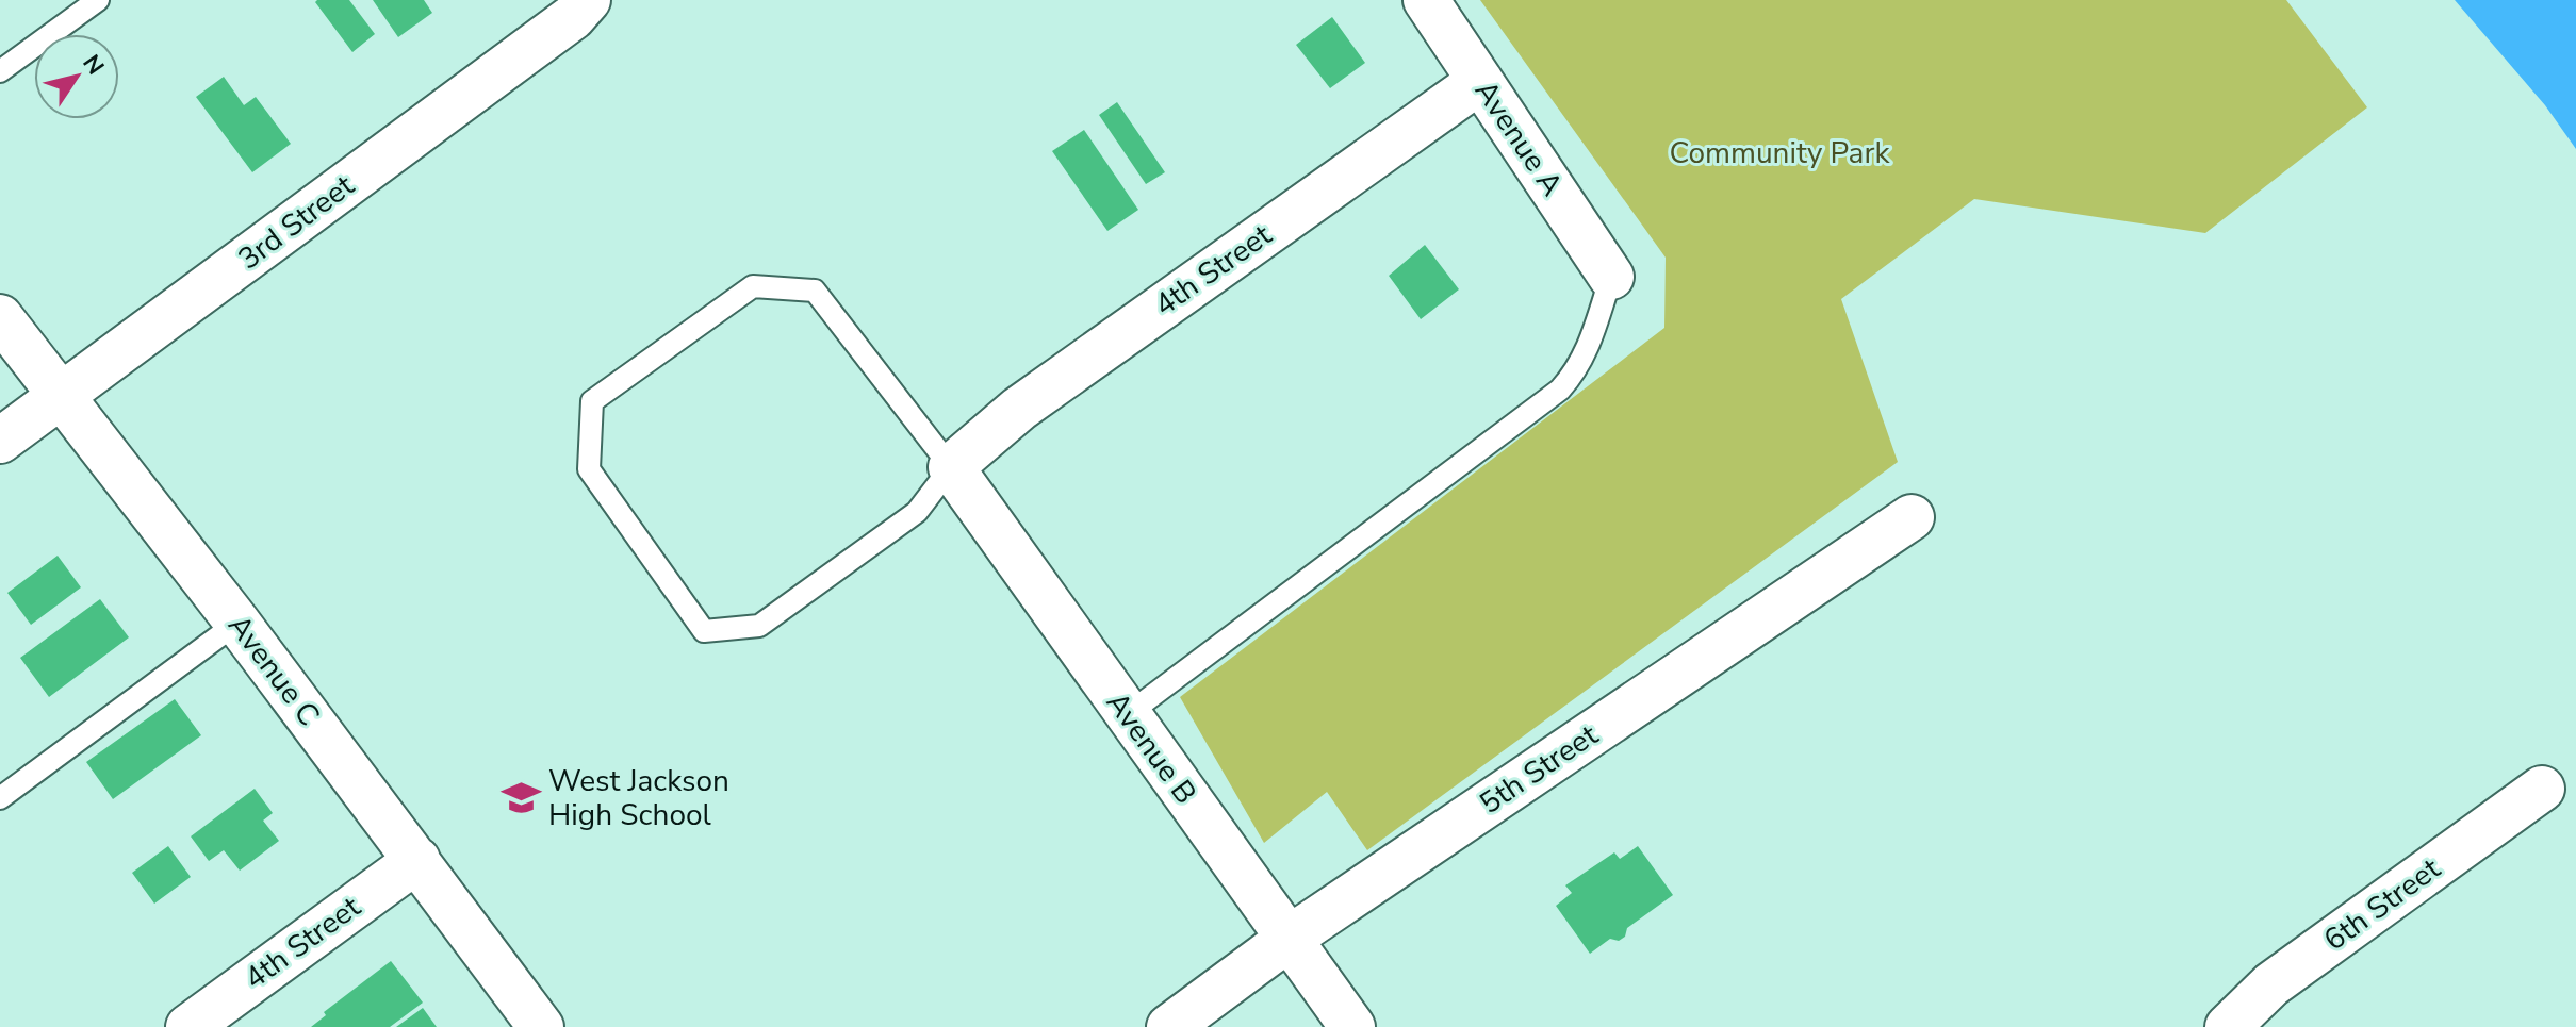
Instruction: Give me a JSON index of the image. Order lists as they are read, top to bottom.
{
  "streets": {
    "street": [
      "Avenue A",
      "3rd Street",
      "4th Street",
      "Avenue C",
      "Avenue B",
      "5th Street",
      "6th Street"
    ]
  },
  "crossings": [
    ["Avenue A", "4th Street"],
    ["3rd Street", "Avenue C"],
    ["4th Street", "Avenue C"],
    ["4th Street", "Avenue B"],
    ["Avenue B", "5th Street"]
  ],
  "parks": ["Community Park"],
  "places": {
    "school or university": ["West Jackson High School"]
  },
  "north": "top right"
}
